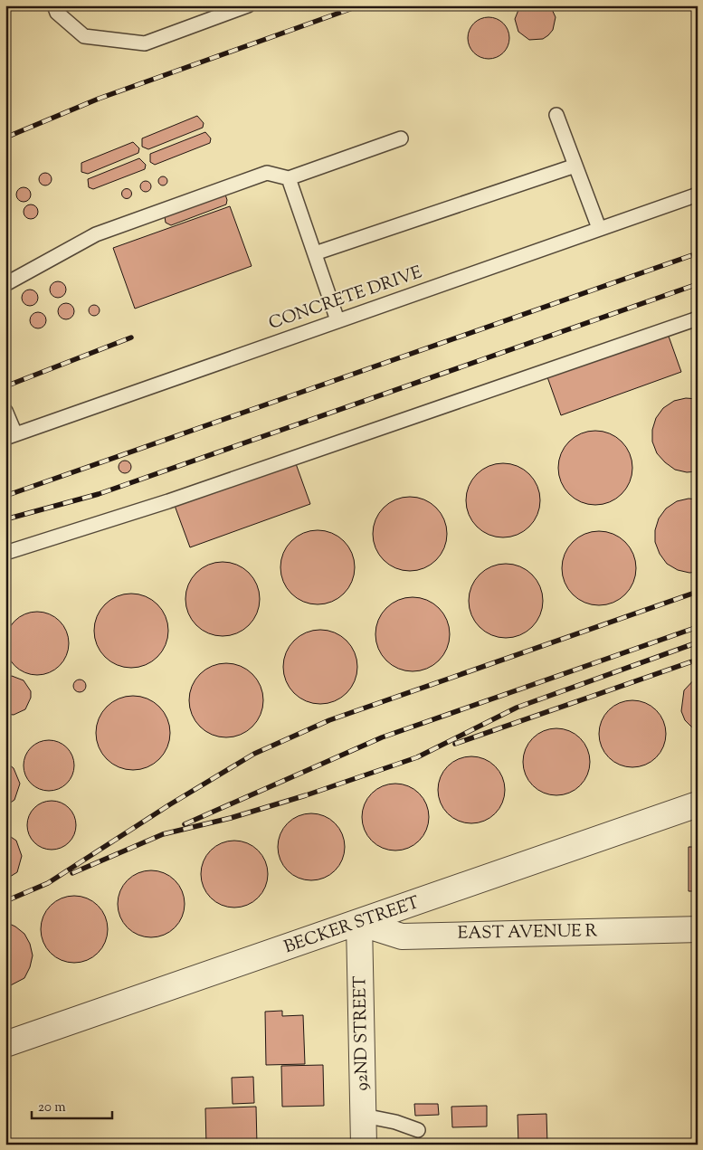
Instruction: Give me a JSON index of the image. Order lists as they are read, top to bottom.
{
  "streets": {
    "street": ["BECKER STREET", "EAST AVENUE R", "92ND STREET"],
    "lane": ["CONCRETE DRIVE"]
  },
  "crossings": [
    ["BECKER STREET", "EAST AVENUE R"],
    ["BECKER STREET", "92ND STREET"],
    ["EAST AVENUE R", "92ND STREET"]
  ],
  "scale_bar": "20 m"
}
